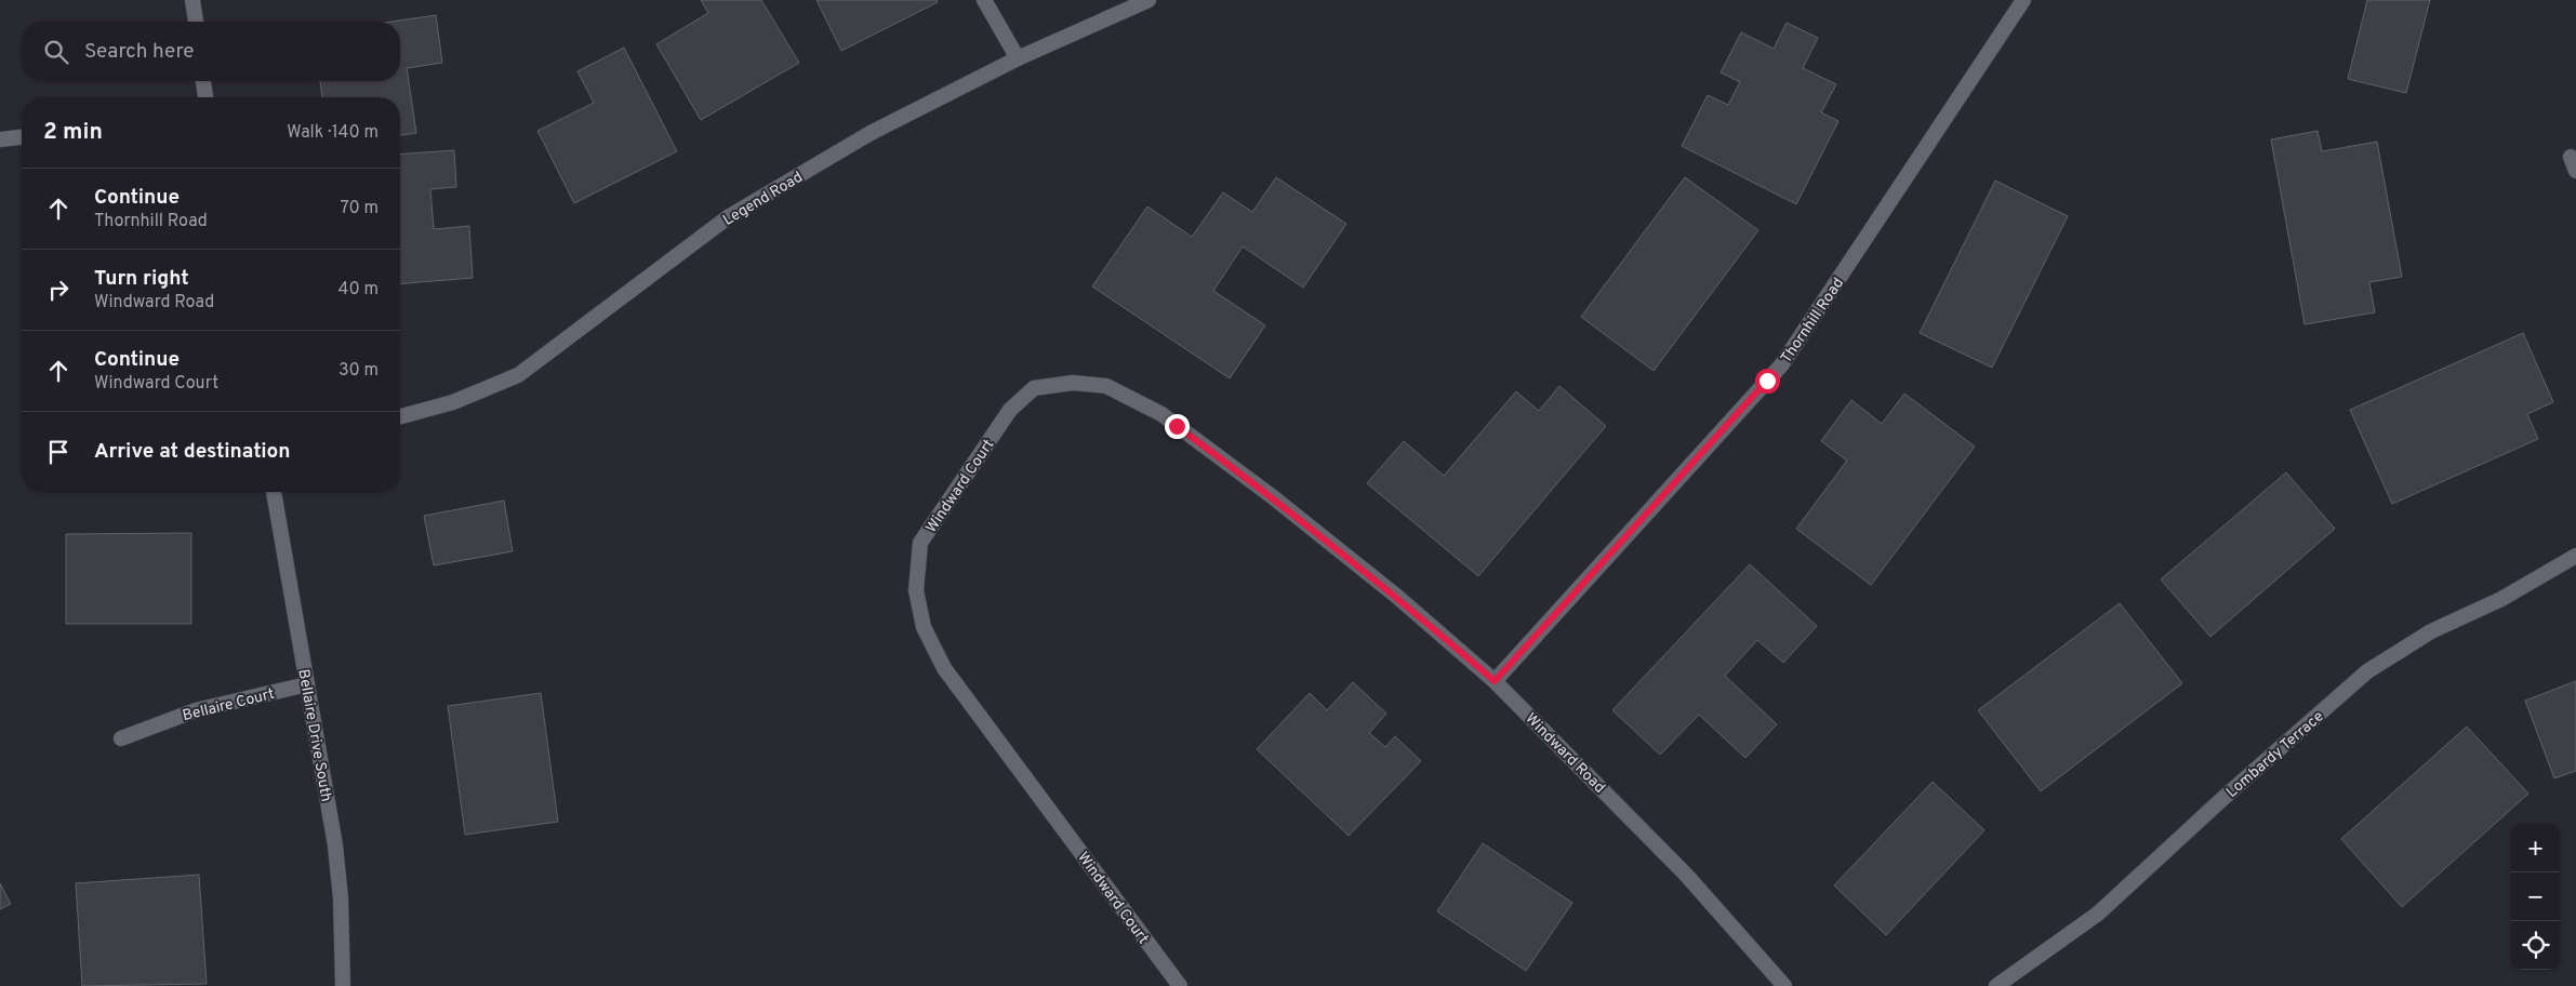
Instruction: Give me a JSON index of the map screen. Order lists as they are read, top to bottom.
{
  "streets": {
    "street": [
      "Legend Road",
      "Thornhill Road",
      "Windward Court",
      "Bellaire Court",
      "Bellaire Drive South",
      "Windward Road",
      "Lombardy Terrace"
    ]
  },
  "crossings": [
    ["Thornhill Road", "Windward Road"],
    ["Windward Court", "Windward Road"],
    ["Bellaire Court", "Bellaire Drive South"]
  ],
  "page": {
    "search": "Search here",
    "heading": ["2 min", "Walk · 140 m"],
    "list": [
      ["Continue", "Thornhill Road", "70 m"],
      ["Turn right", "Windward Road", "40 m"],
      ["Continue", "Windward Court", "30 m"],
      "Arrive at destination"
    ],
    "map_buttons": ["+", "−"]
  }
}
